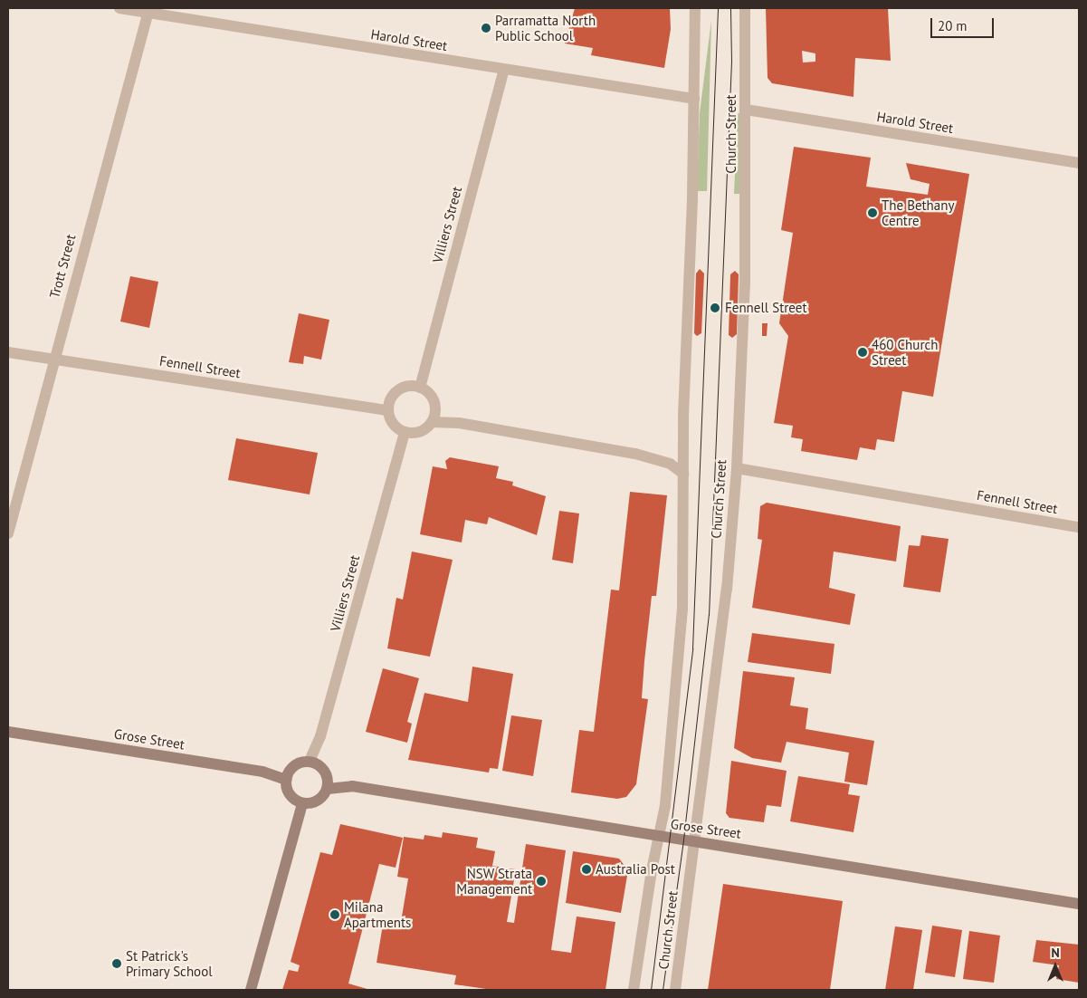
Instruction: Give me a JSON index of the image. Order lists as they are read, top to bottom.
{
  "streets": {
    "street": [
      "Harold Street",
      "Church Street",
      "Villiers Street",
      "Trott Street",
      "Fennell Street",
      "Grose Street"
    ]
  },
  "crossings": [
    ["Harold Street", "Church Street"],
    ["Harold Street", "Villiers Street"],
    ["Harold Street", "Trott Street"],
    ["Church Street", "Fennell Street"],
    ["Church Street", "Grose Street"],
    ["Villiers Street", "Fennell Street"],
    ["Villiers Street", "Grose Street"],
    ["Trott Street", "Fennell Street"]
  ],
  "places": [
    "Parramatta North Public School",
    "The Bethany Centre",
    "Fennell Street",
    "460 Church Street",
    "Australia Post",
    "NSW Strata Management",
    "Milana Apartments",
    "St Patrick's Primary School"
  ],
  "scale_bar": "20 m",
  "north": "top"
}
